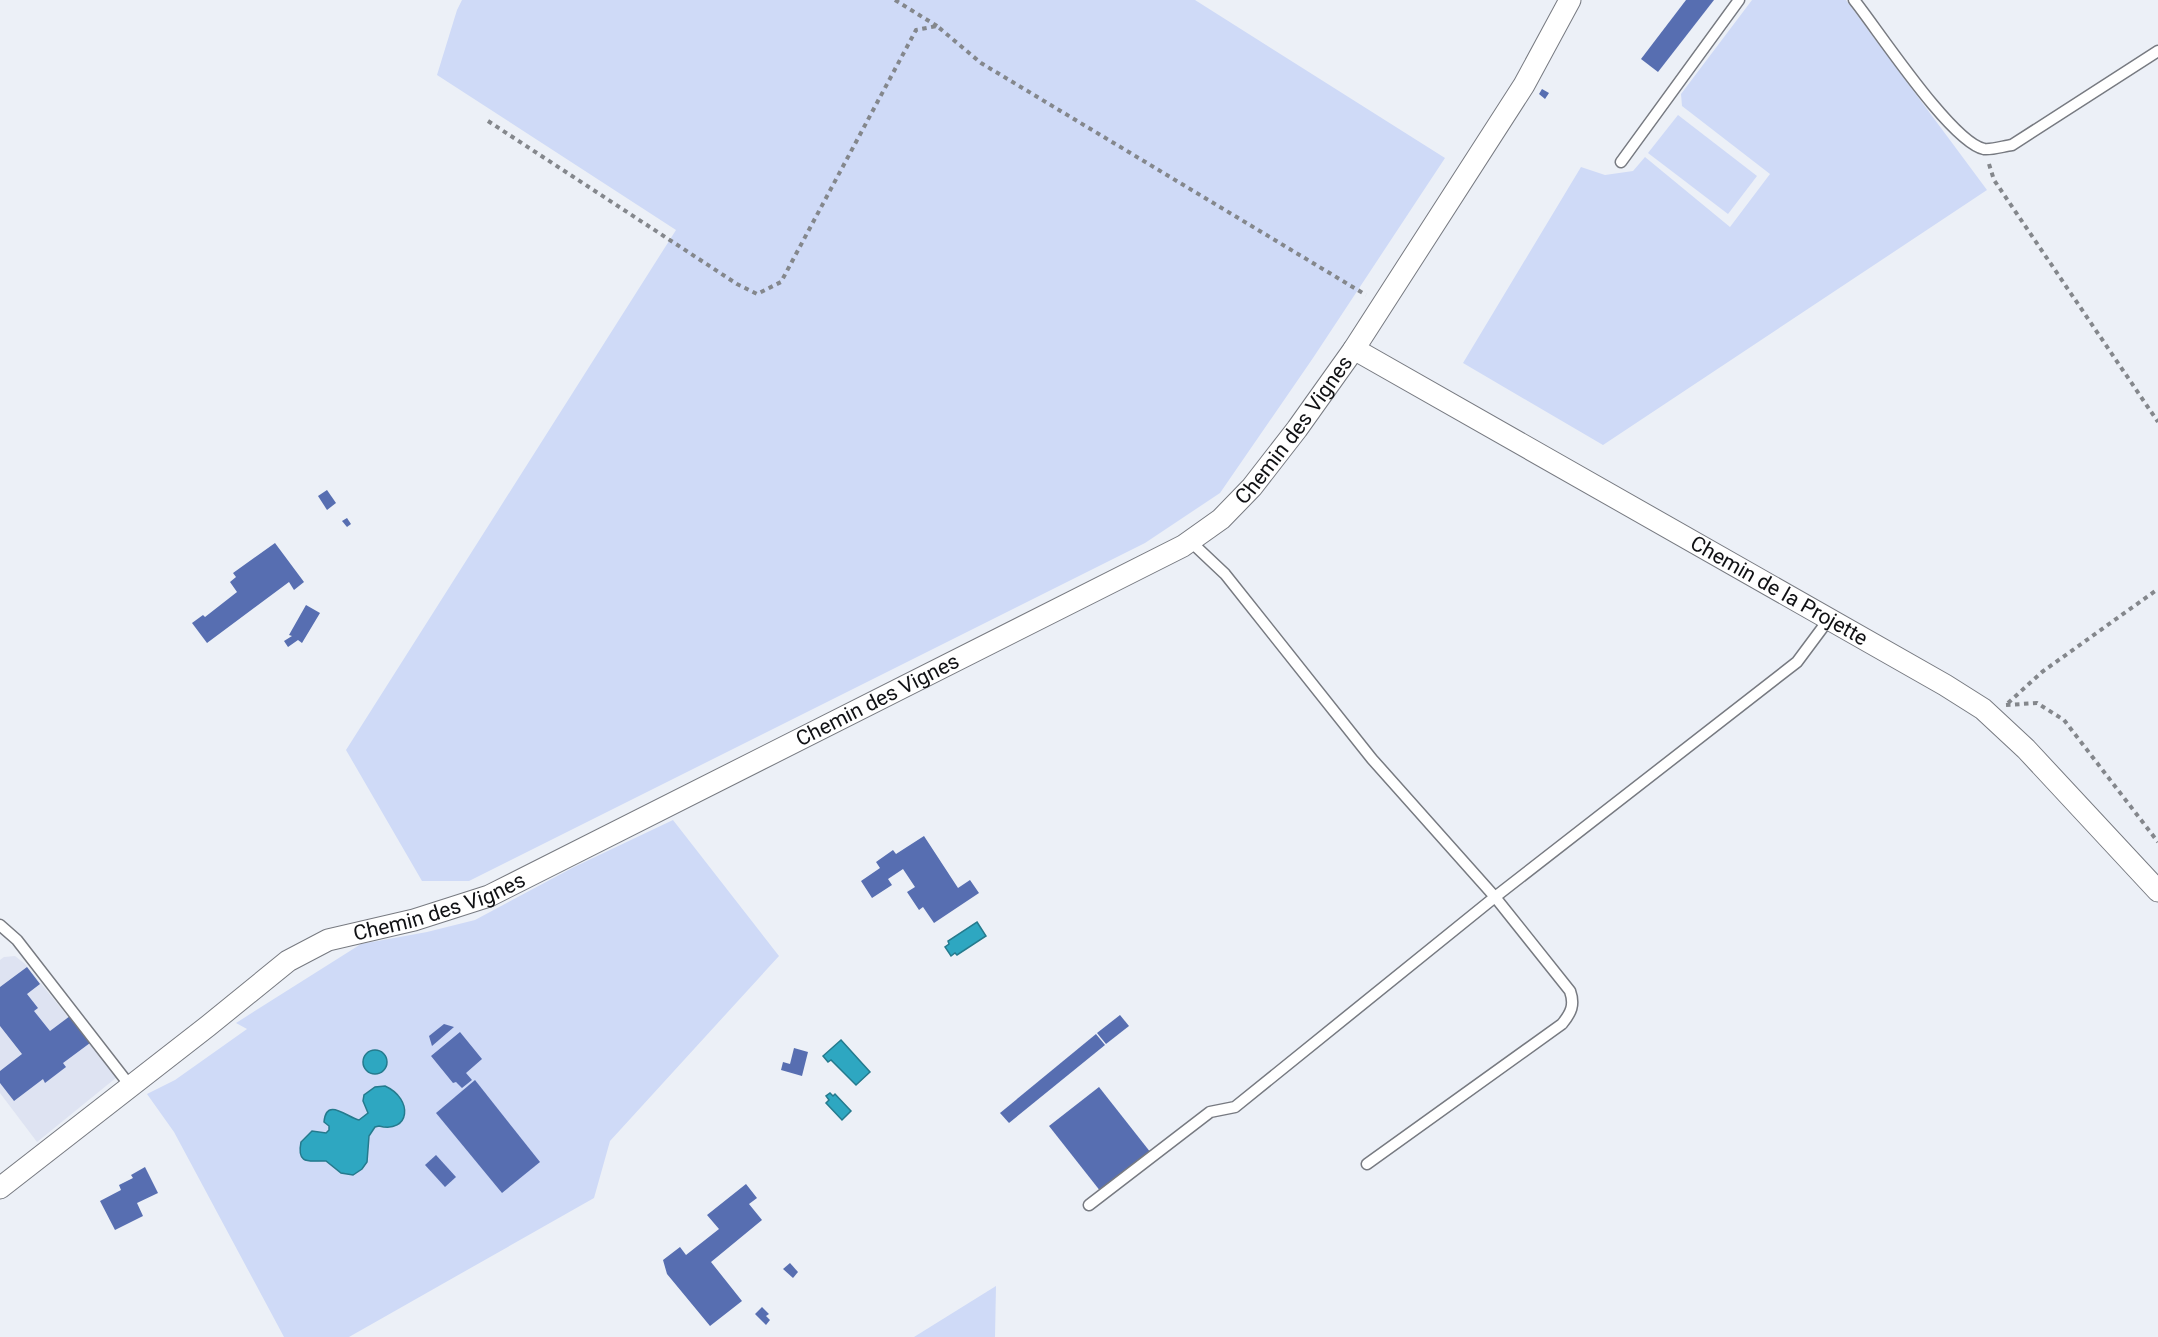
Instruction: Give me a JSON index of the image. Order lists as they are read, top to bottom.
{
  "streets": {
    "street": ["Chemin des Vignes", "Chemin de la Projette"]
  },
  "crossings": [
    ["Chemin des Vignes", "Chemin de la Projette"]
  ]
}
